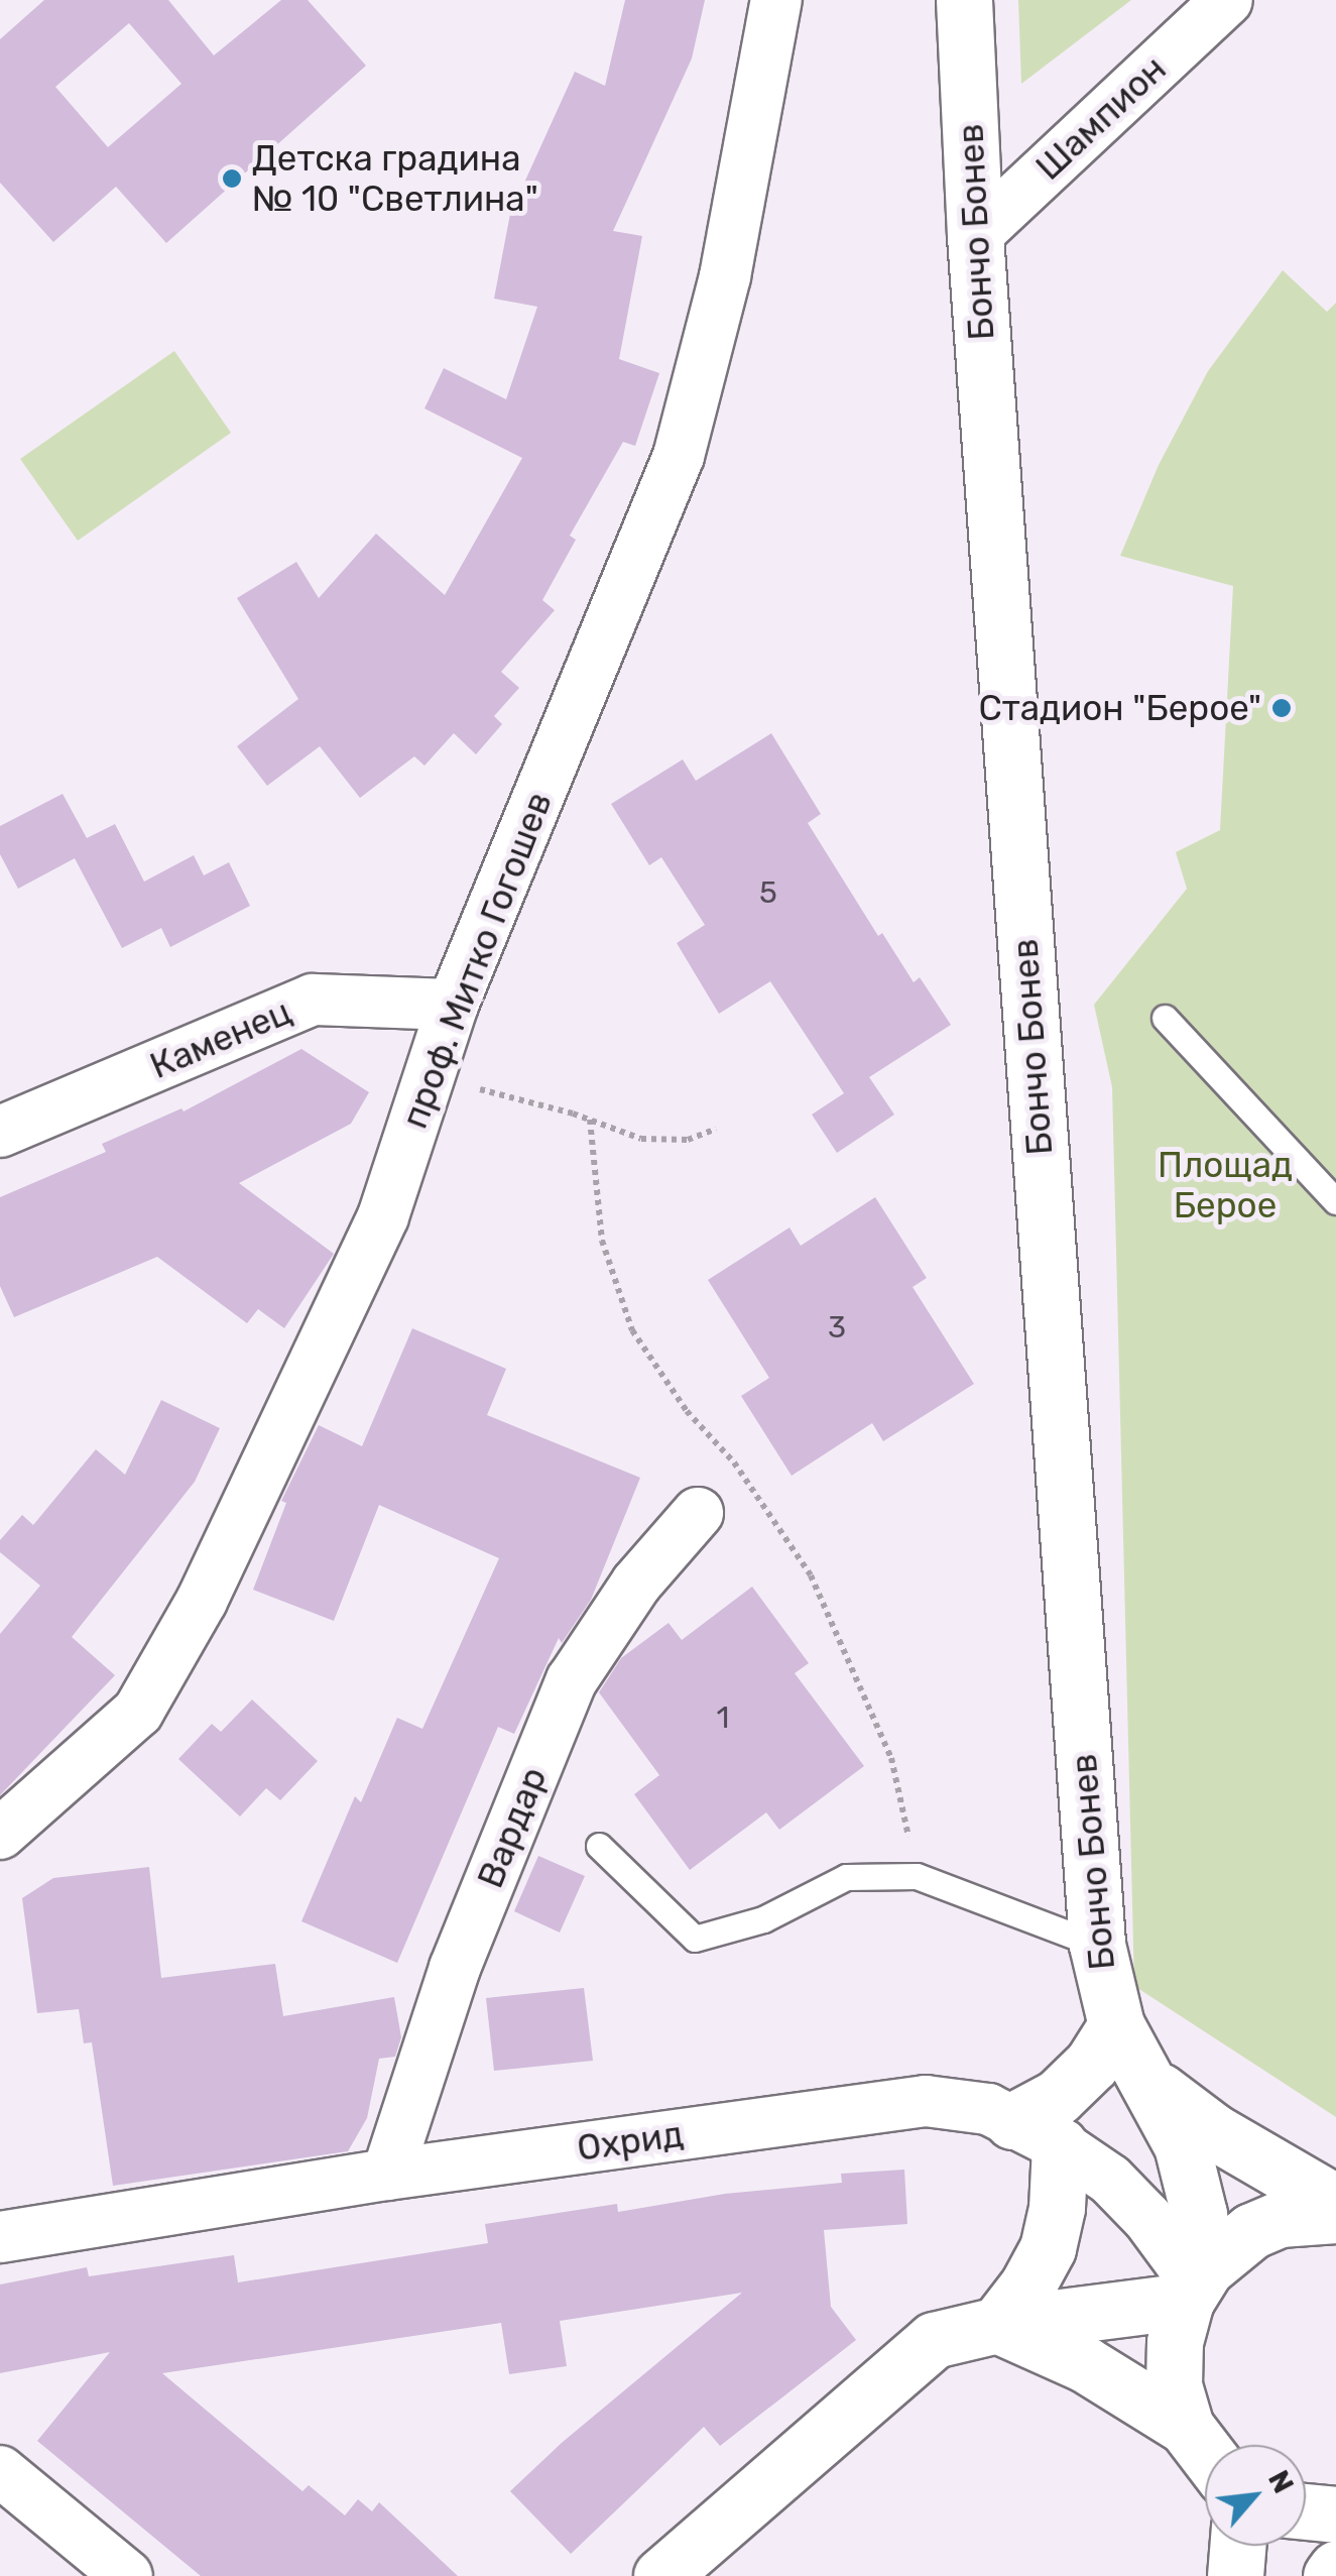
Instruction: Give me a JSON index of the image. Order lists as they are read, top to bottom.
{
  "streets": {
    "street": [
      "Шампион",
      "Бончо Бонев",
      "проф. Митко Гогошев",
      "Каменец",
      "Вардар",
      "Охрид"
    ]
  },
  "crossings": [
    ["Шампион", "Бончо Бонев"],
    ["Бончо Бонев", "Охрид"],
    ["проф. Митко Гогошев", "Каменец"],
    ["Вардар", "Охрид"]
  ],
  "parks": ["Площад Берое"],
  "places": ["Детска градина № 10 \"Светлина\"", "Стадион \"Берое\""],
  "house_numbers": ["5", "3", "1"],
  "north": "top right"
}
